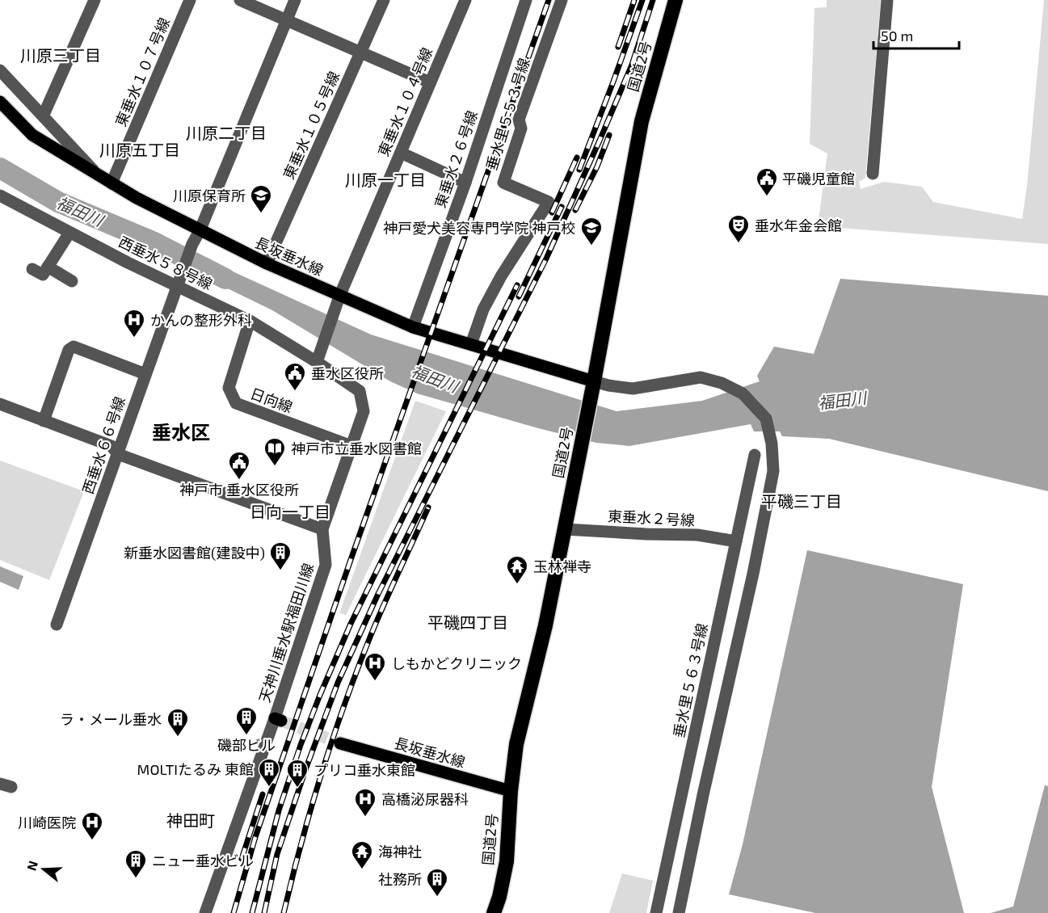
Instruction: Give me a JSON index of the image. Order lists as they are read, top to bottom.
{
  "streets": {
    "highway": ["国道2号"],
    "main road": ["長坂垂水線"],
    "street": [
      "東垂水１０７号線",
      "東垂水１０４号線",
      "垂水里５５３号線",
      "東垂水１０５号線",
      "東垂水２６号線",
      "西垂水５８号線",
      "日向線",
      "西垂水６６号線",
      "東垂水２号線",
      "天神川垂水駅福田川線",
      "垂水里５６３号線"
    ]
  },
  "crossings": [
    ["国道2号", "長坂垂水線"],
    ["国道2号", "東垂水２号線"],
    ["東垂水１０７号線", "長坂垂水線"],
    ["東垂水１０４号線", "長坂垂水線"],
    ["垂水里５５３号線", "長坂垂水線"],
    ["東垂水１０５号線", "長坂垂水線"],
    ["東垂水２６号線", "長坂垂水線"],
    ["長坂垂水線", "西垂水６６号線"],
    ["西垂水５８号線", "日向線"],
    ["西垂水５８号線", "西垂水６６号線"],
    ["西垂水５８号線", "天神川垂水駅福田川線"],
    ["日向線", "天神川垂水駅福田川線"],
    ["東垂水２号線", "垂水里５６３号線"]
  ],
  "districts": [
    "川原三丁目",
    "川原二丁目",
    "川原五丁目",
    "川原一丁目",
    "垂水区",
    "平磯三丁目",
    "日向一丁目",
    "平磯四丁目",
    "神田町"
  ],
  "water": ["福田川"],
  "places": {
    "public building": ["平磯児童館", "垂水区役所", "神戸市 垂水区役所"],
    "school or university": ["川原保育所", "神戸愛犬美容専門学院 神戸校"],
    "theatre": ["垂水年金会館"],
    "hospital": [
      "かんの整形外科",
      "しもかどクリニック",
      "高橋泌尿器科",
      "川崎医院"
    ],
    "library": ["神戸市立垂水図書館"],
    "building": [
      "新垂水図書館(建設中)",
      "磯部ビル",
      "ラ・メール垂水",
      "MOLTIたるみ 東館",
      "プリコ垂水東館",
      "ニュー垂水ビル",
      "社務所"
    ],
    "temple": ["玉林禅寺", "海神社"]
  },
  "scale_bar": "50 m",
  "north": "left"
}
